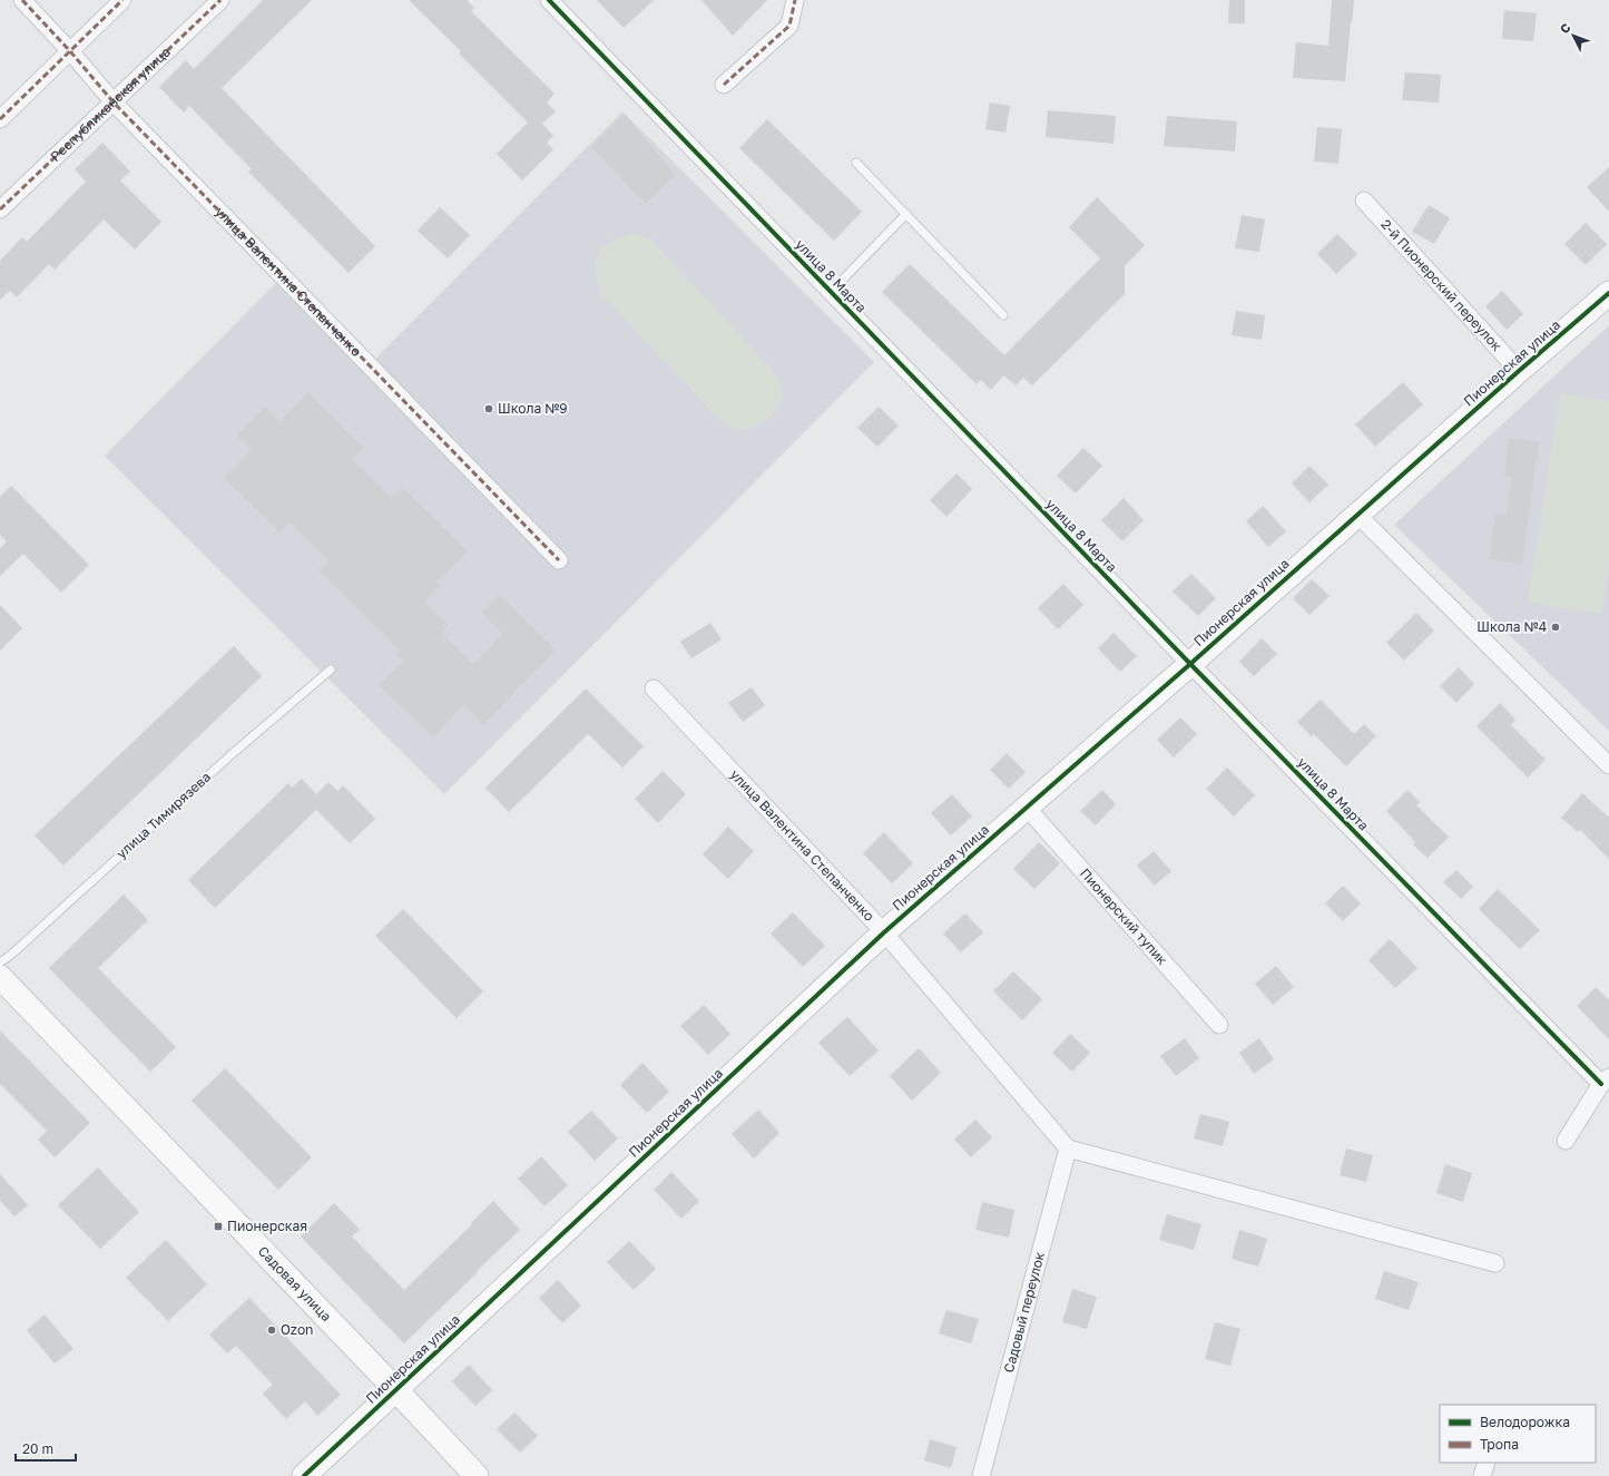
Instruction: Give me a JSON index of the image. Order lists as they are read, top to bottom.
{
  "streets": {
    "street": [
      "Республиканская улица",
      "улица 8 Марта",
      "улица Валентина Степанченко",
      "2-й Пионерский переулок",
      "Пионерская улица",
      "Пионерский тупик",
      "Садовая улица",
      "Садовый переулок"
    ],
    "lane": ["улица Тимирязева"]
  },
  "crossings": [
    ["Республиканская улица", "улица Валентина Степанченко"],
    ["улица 8 Марта", "Пионерская улица"],
    ["улица Валентина Степанченко", "Пионерская улица"],
    ["улица Валентина Степанченко", "Садовый переулок"],
    ["2-й Пионерский переулок", "Пионерская улица"],
    ["Пионерская улица", "Пионерский тупик"],
    ["Пионерская улица", "Садовая улица"]
  ],
  "places": {
    "other": ["Школа №9", "Школа №4", "Ozon"],
    "transit": ["Пионерская"]
  },
  "legend": ["Велодорожка", "Тропа"],
  "scale_bar": "20 m",
  "north": "top left"
}
